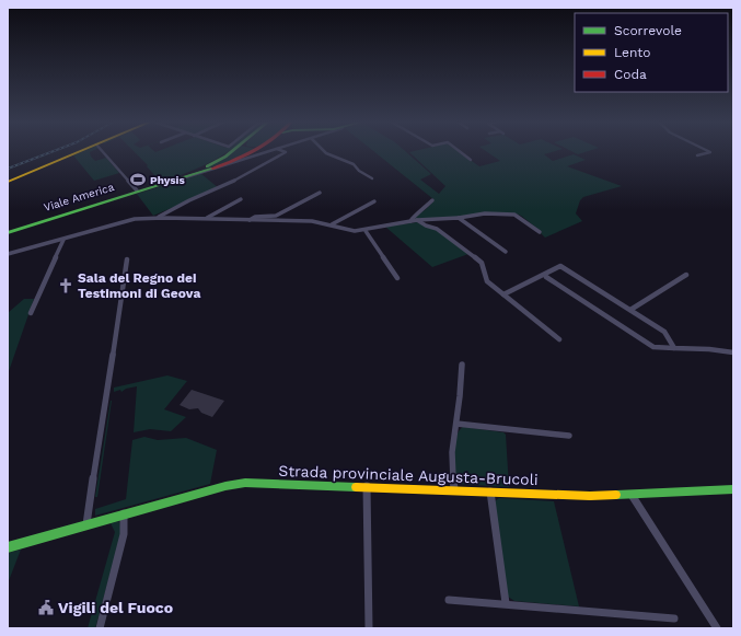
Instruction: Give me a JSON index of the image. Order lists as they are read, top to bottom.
{
  "streets": {
    "main road": ["Viale America", "Strada provinciale Augusta-Brucoli"]
  },
  "places": {
    "sports": ["Physis"],
    "church": ["Sala del Regno dei Testimoni di Geova"],
    "public building": ["Vigili del Fuoco"]
  },
  "legend": ["Scorrevole", "Lento", "Coda"]
}
